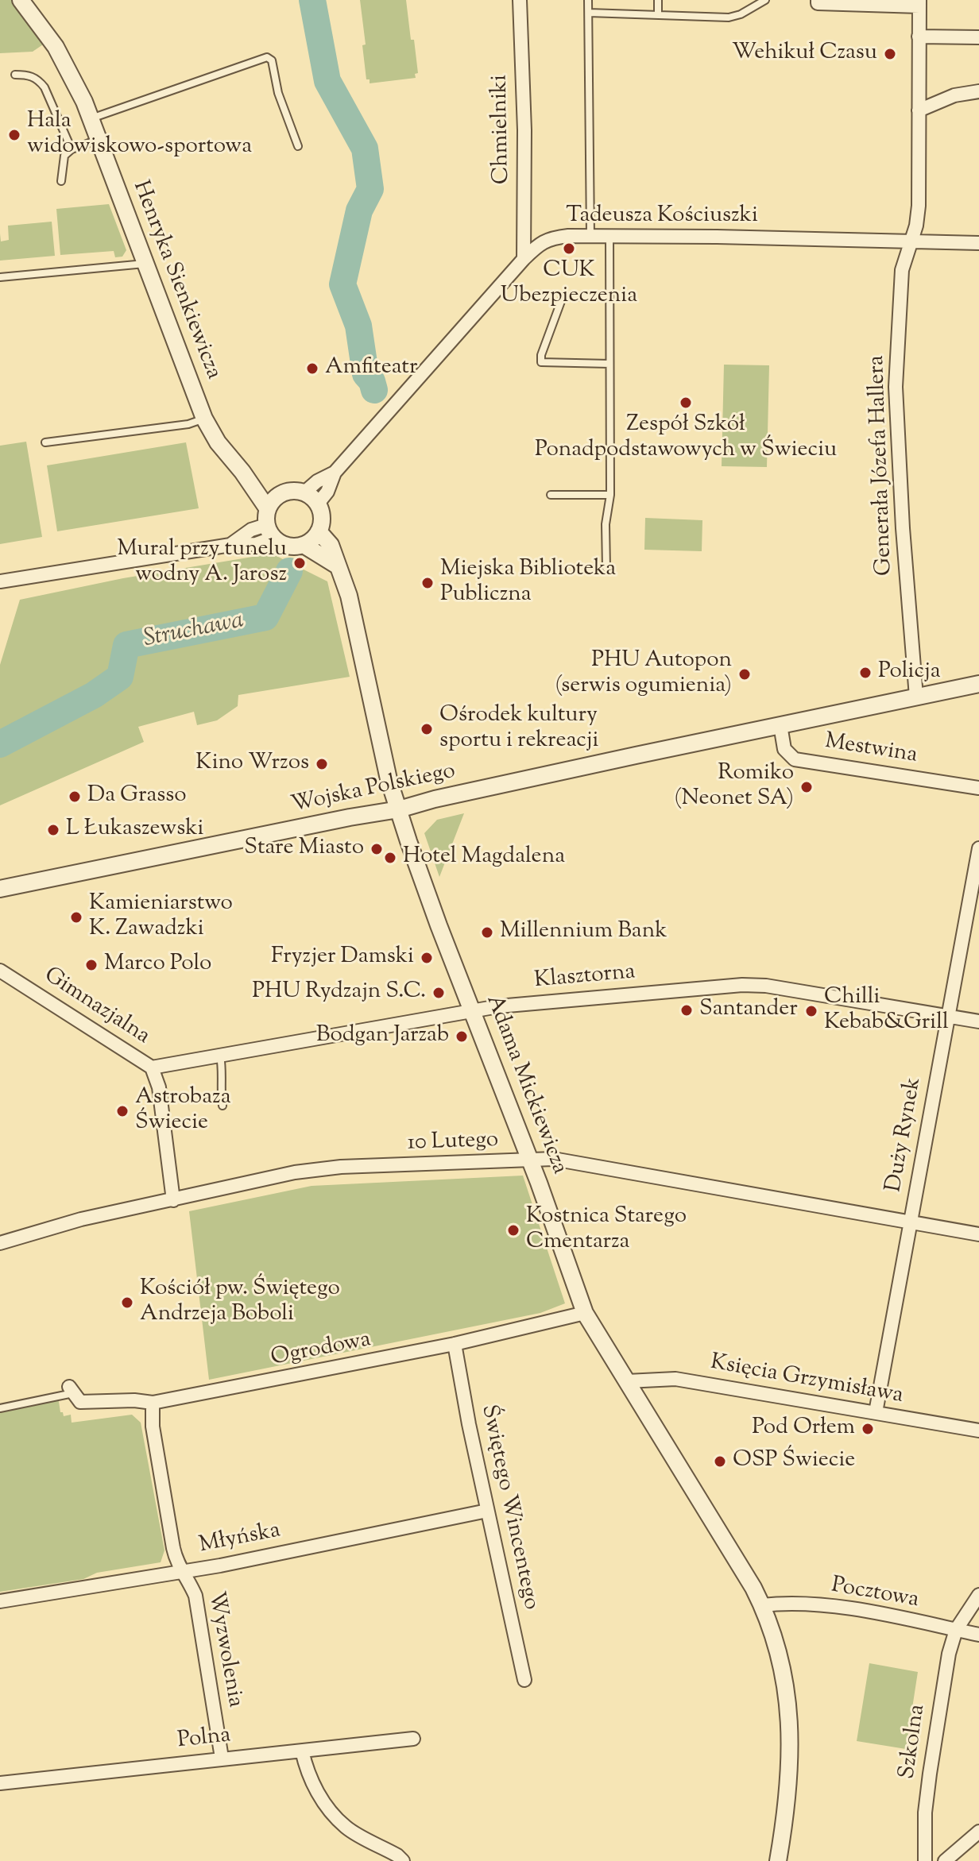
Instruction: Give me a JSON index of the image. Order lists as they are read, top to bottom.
{
  "streets": {
    "street": [
      "Chmielniki",
      "Tadeusza Kościuszki",
      "Henryka Sienkiewicza",
      "Generała Józefa Hallera",
      "Mestwina",
      "Wojska Polskiego",
      "Klasztorna",
      "Gimnazjalna",
      "Adama Mickiewicza",
      "Duży Rynek",
      "10 Lutego",
      "Ogrodowa",
      "Księcia Grzymisława",
      "Świętego Wincentego",
      "Młyńska",
      "Pocztowa",
      "Wyzwolenia",
      "Polna",
      "Szkolna"
    ]
  },
  "crossings": [
    ["Chmielniki", "Tadeusza Kościuszki"],
    ["Tadeusza Kościuszki", "Henryka Sienkiewicza"],
    ["Tadeusza Kościuszki", "Generała Józefa Hallera"],
    ["Generała Józefa Hallera", "Wojska Polskiego"],
    ["Mestwina", "Wojska Polskiego"],
    ["Wojska Polskiego", "Adama Mickiewicza"],
    ["Klasztorna", "Gimnazjalna"],
    ["Klasztorna", "Adama Mickiewicza"],
    ["Klasztorna", "Duży Rynek"],
    ["Gimnazjalna", "10 Lutego"],
    ["Adama Mickiewicza", "10 Lutego"],
    ["Adama Mickiewicza", "Ogrodowa"],
    ["Adama Mickiewicza", "Księcia Grzymisława"],
    ["Adama Mickiewicza", "Pocztowa"],
    ["Duży Rynek", "10 Lutego"],
    ["Ogrodowa", "Świętego Wincentego"],
    ["Ogrodowa", "Wyzwolenia"],
    ["Świętego Wincentego", "Młyńska"],
    ["Młyńska", "Wyzwolenia"],
    ["Pocztowa", "Szkolna"],
    ["Wyzwolenia", "Polna"]
  ],
  "water": ["Struchawa"],
  "places": [
    "Wehikuł Czasu",
    "Hala widowiskowo-sportowa",
    "CUK Ubezpieczenia",
    "Amfiteatr",
    "Zespół Szkół Ponadpodstawowych w Świeciu",
    "Mural przy tunelu wodny A. Jarosz",
    "Miejska Biblioteka Publiczna",
    "Policja",
    "PHU Autopon (serwis ogumienia)",
    "Ośrodek kultury sportu i rekreacji",
    "Kino Wrzos",
    "Romiko (Neonet SA)",
    "Da Grasso",
    "L Łukaszewski",
    "Stare Miasto",
    "Hotel Magdalena",
    "Kamieniarstwo K. Zawadzki",
    "Millennium Bank",
    "Fryzjer Damski",
    "Marco Polo",
    "PHU Rydzajn S.C.",
    "Santander",
    "Chilli Kebab&Grill",
    "Bodgan Jarzab",
    "Astrobaza Świecie",
    "Kostnica Starego Cmentarza",
    "Kościół pw. Świętego Andrzeja Boboli",
    "Pod Orłem",
    "OSP Świecie"
  ]
}
